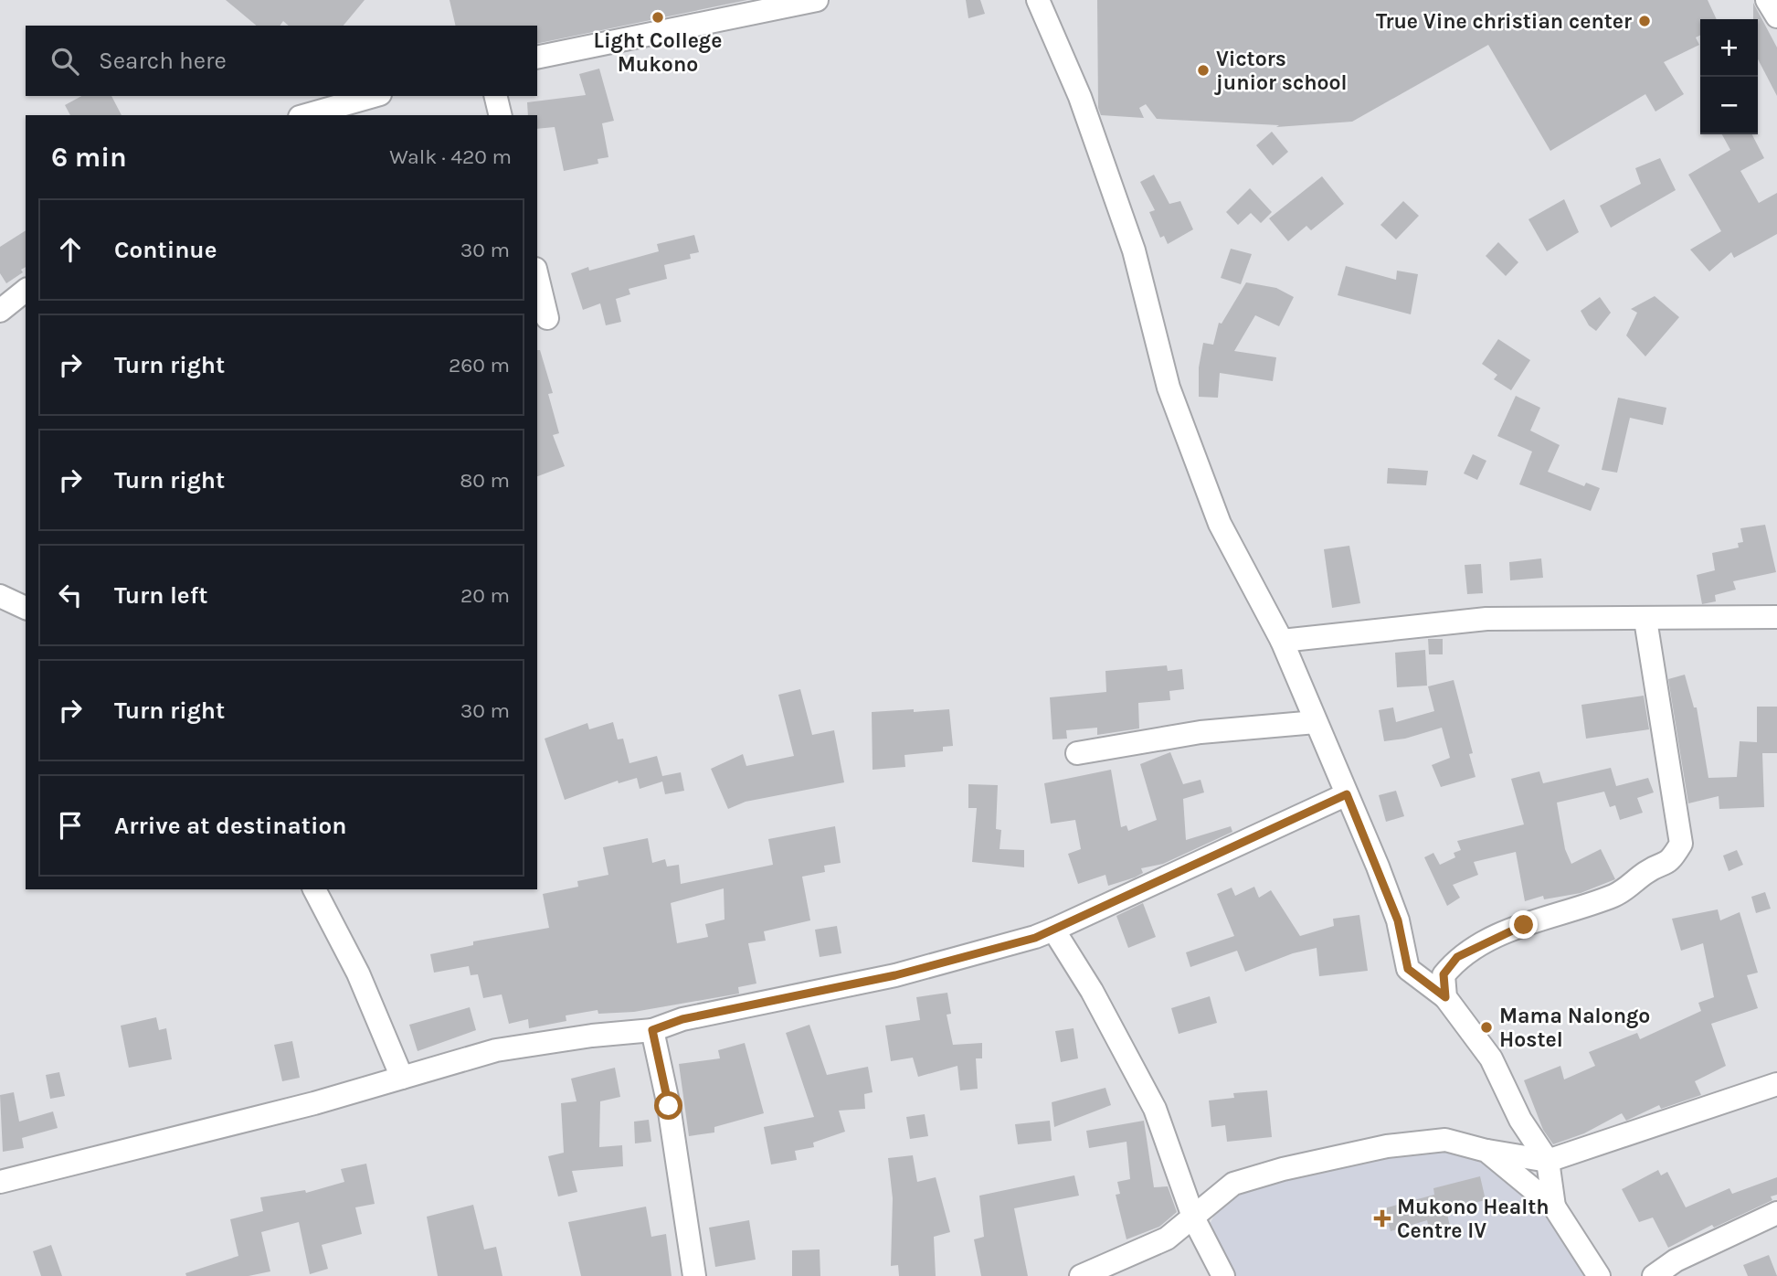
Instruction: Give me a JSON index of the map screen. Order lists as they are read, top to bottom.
{
  "places": {
    "other": [
      "Light College Mukono",
      "True Vine christian center",
      "Victors junior school",
      "Mama Nalongo Hostel"
    ],
    "health": ["Mukono Health Centre IV"]
  },
  "page": {
    "map_buttons": ["+", "−"],
    "search": "Search here",
    "heading": ["6 min", "Walk · 420 m"],
    "list": [
      ["Continue", "30 m"],
      ["Turn right", "260 m"],
      ["Turn right", "80 m"],
      ["Turn left", "20 m"],
      ["Turn right", "30 m"],
      "Arrive at destination"
    ]
  }
}
